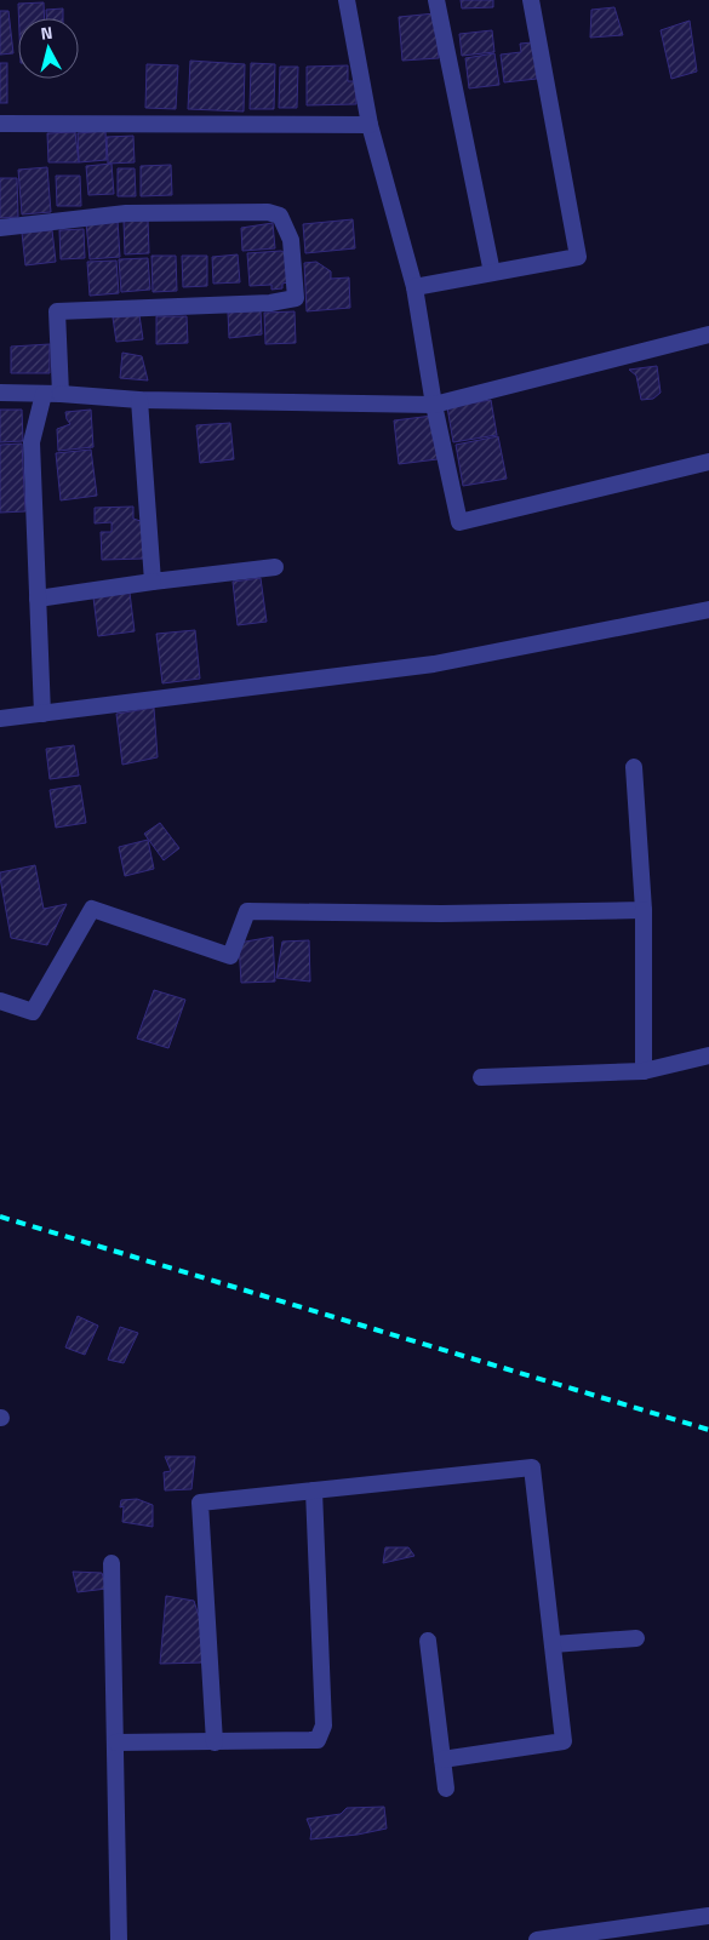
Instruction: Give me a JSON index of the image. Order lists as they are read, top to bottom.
{
  "north": "top"
}
